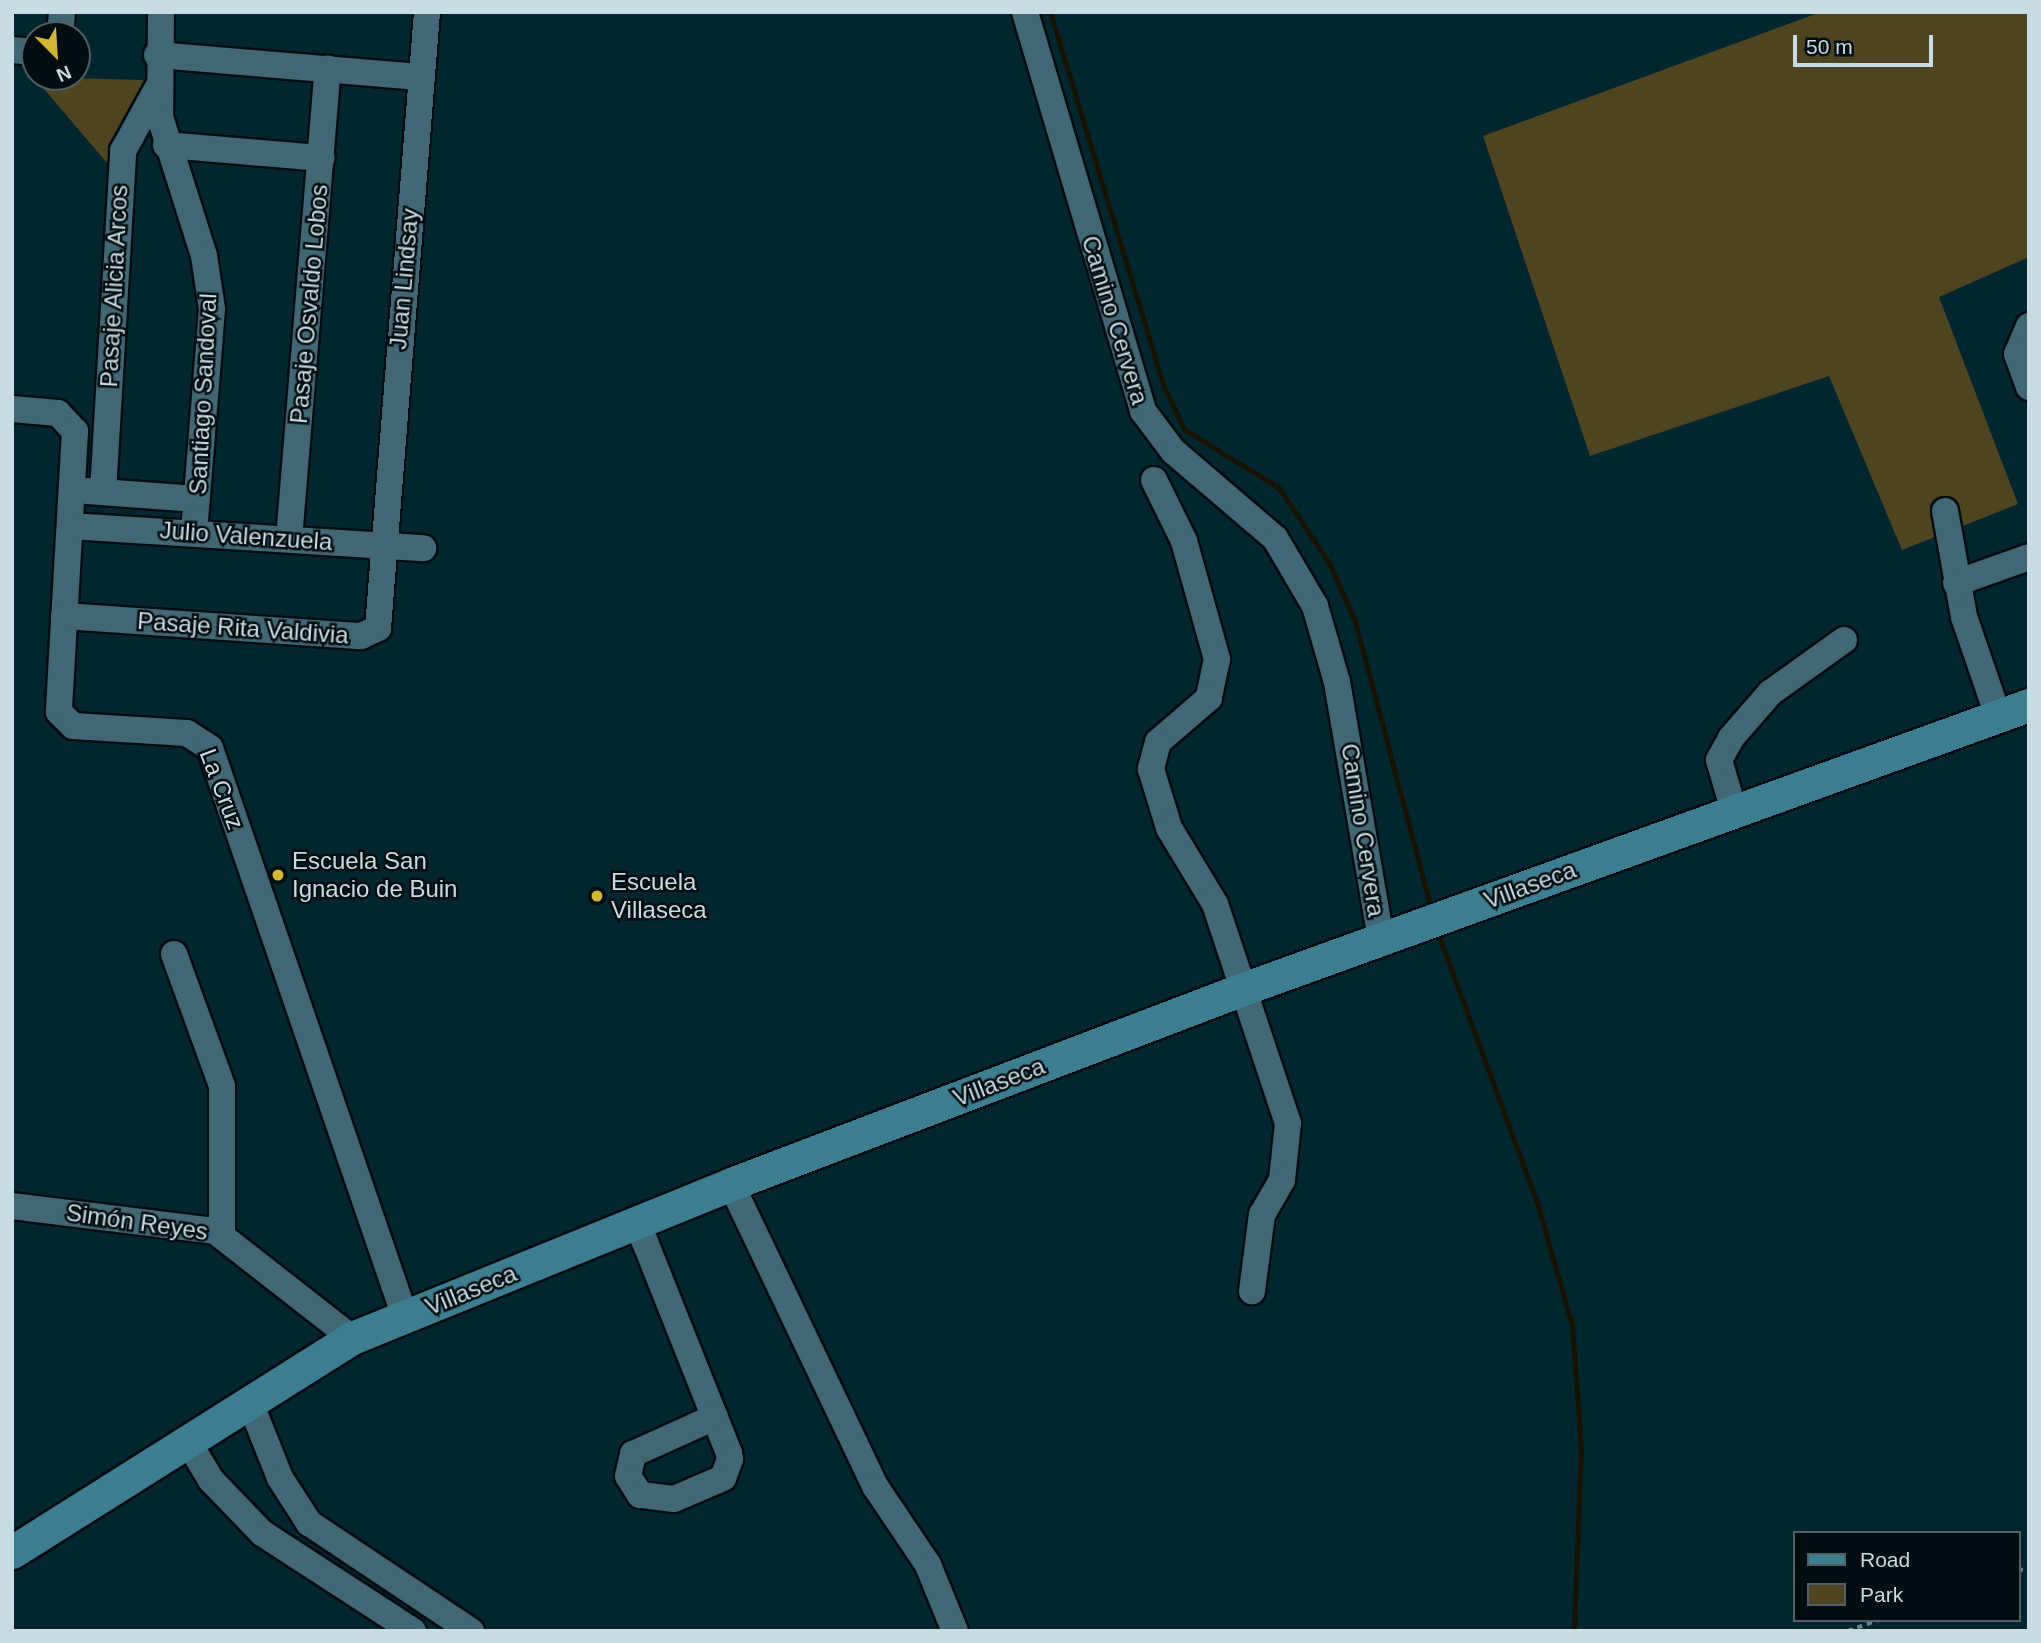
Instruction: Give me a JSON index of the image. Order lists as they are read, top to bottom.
{
  "streets": {
    "main road": ["Villaseca"],
    "street": [
      "Juan Lindsay",
      "Pasaje Alicia Arcos",
      "Pasaje Osvaldo Lobos",
      "Camino Cervera",
      "Santiago Sandoval",
      "Julio Valenzuela",
      "Pasaje Rita Valdivia",
      "La Cruz",
      "Simón Reyes"
    ]
  },
  "crossings": [
    ["Juan Lindsay", "Julio Valenzuela"],
    ["Juan Lindsay", "Pasaje Rita Valdivia"],
    ["Pasaje Alicia Arcos", "Santiago Sandoval"],
    ["Pasaje Alicia Arcos", "Julio Valenzuela"],
    ["Pasaje Osvaldo Lobos", "Julio Valenzuela"],
    ["Camino Cervera", "Villaseca"],
    ["Santiago Sandoval", "Julio Valenzuela"],
    ["Julio Valenzuela", "Pasaje Rita Valdivia"],
    ["Julio Valenzuela", "La Cruz"],
    ["Pasaje Rita Valdivia", "La Cruz"],
    ["La Cruz", "Villaseca"],
    ["Villaseca", "Simón Reyes"]
  ],
  "places": ["Escuela San Ignacio de Buin", "Escuela Villaseca"],
  "legend": ["Road", "Park"],
  "scale_bar": "50 m",
  "north": "bottom right"
}
